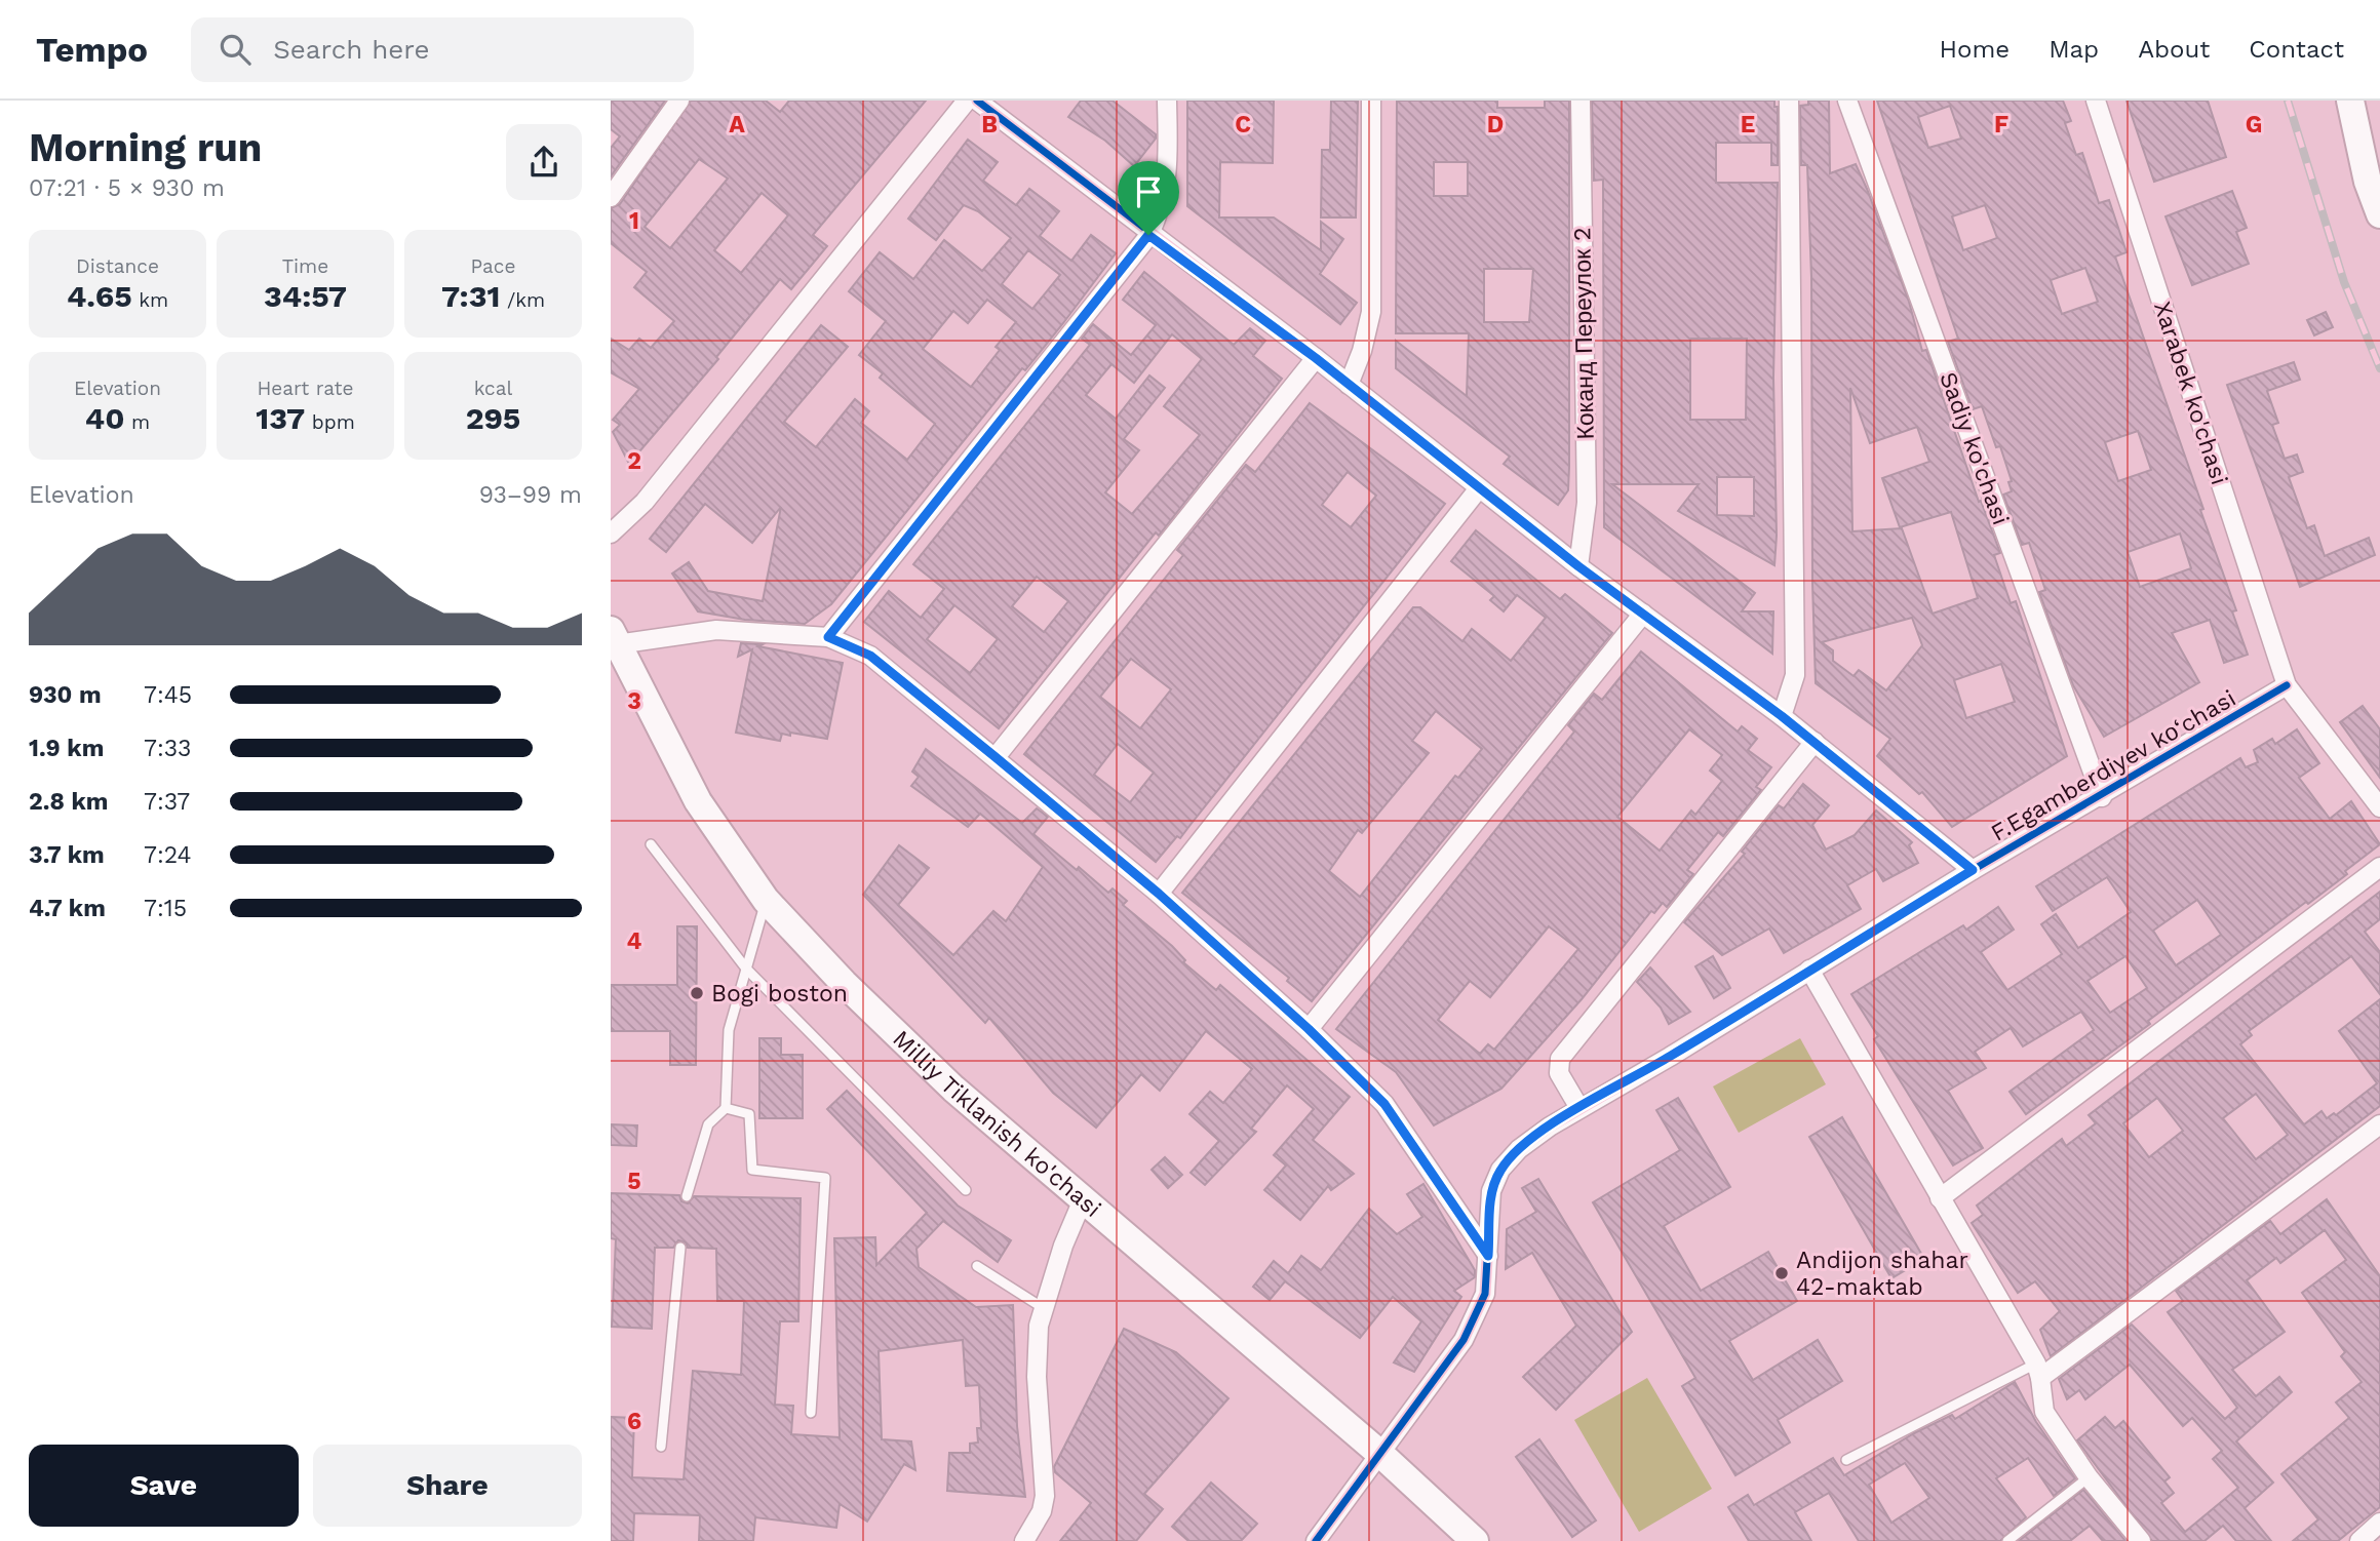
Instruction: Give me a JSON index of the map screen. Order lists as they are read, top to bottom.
{
  "streets": {
    "main road": ["Milliy Tiklanish ko'chasi"],
    "street": [
      "Коканд Πереулок 2",
      "Xarabek ko'chasi",
      "Sadiy ko'chasi",
      "F.Egamberdiyev kо‘chasi"
    ]
  },
  "crossings": [
    ["Xarabek ko'chasi", "F.Egamberdiyev kо‘chasi"],
    ["Sadiy ko'chasi", "F.Egamberdiyev kо‘chasi"],
    ["F.Egamberdiyev kо‘chasi", "Milliy Tiklanish ko'chasi"]
  ],
  "places": ["Bogi boston", "Andijon shahar 42-maktab"],
  "page": {
    "header": "Tempo",
    "search": "Search here",
    "nav": [
      "Home",
      "Map",
      "About",
      "Contact"
    ],
    "heading": ["Morning run", "07:21 · 5 × 930 m"],
    "stats": [
      ["Distance", "4.65 km"],
      ["Time", "34:57"],
      ["Pace", "7:31 /km"],
      ["Elevation", "40 m"],
      ["Heart rate", "137 bpm"],
      ["kcal", "295"]
    ],
    "chart": ["Elevation", "93–99 m"],
    "list": [
      {
        "name": "930 m",
        "note": "7:45"
      },
      {
        "name": "1.9 km",
        "note": "7:33"
      },
      {
        "name": "2.8 km",
        "note": "7:37"
      },
      {
        "name": "3.7 km",
        "note": "7:24"
      },
      {
        "name": "4.7 km",
        "note": "7:15"
      }
    ],
    "buttons": ["Save", "Share"]
  },
  "grid": {
    "columns": [
      "A",
      "B",
      "C",
      "D",
      "E",
      "F",
      "G"
    ],
    "rows": [
      "1",
      "2",
      "3",
      "4",
      "5",
      "6"
    ]
  }
}
